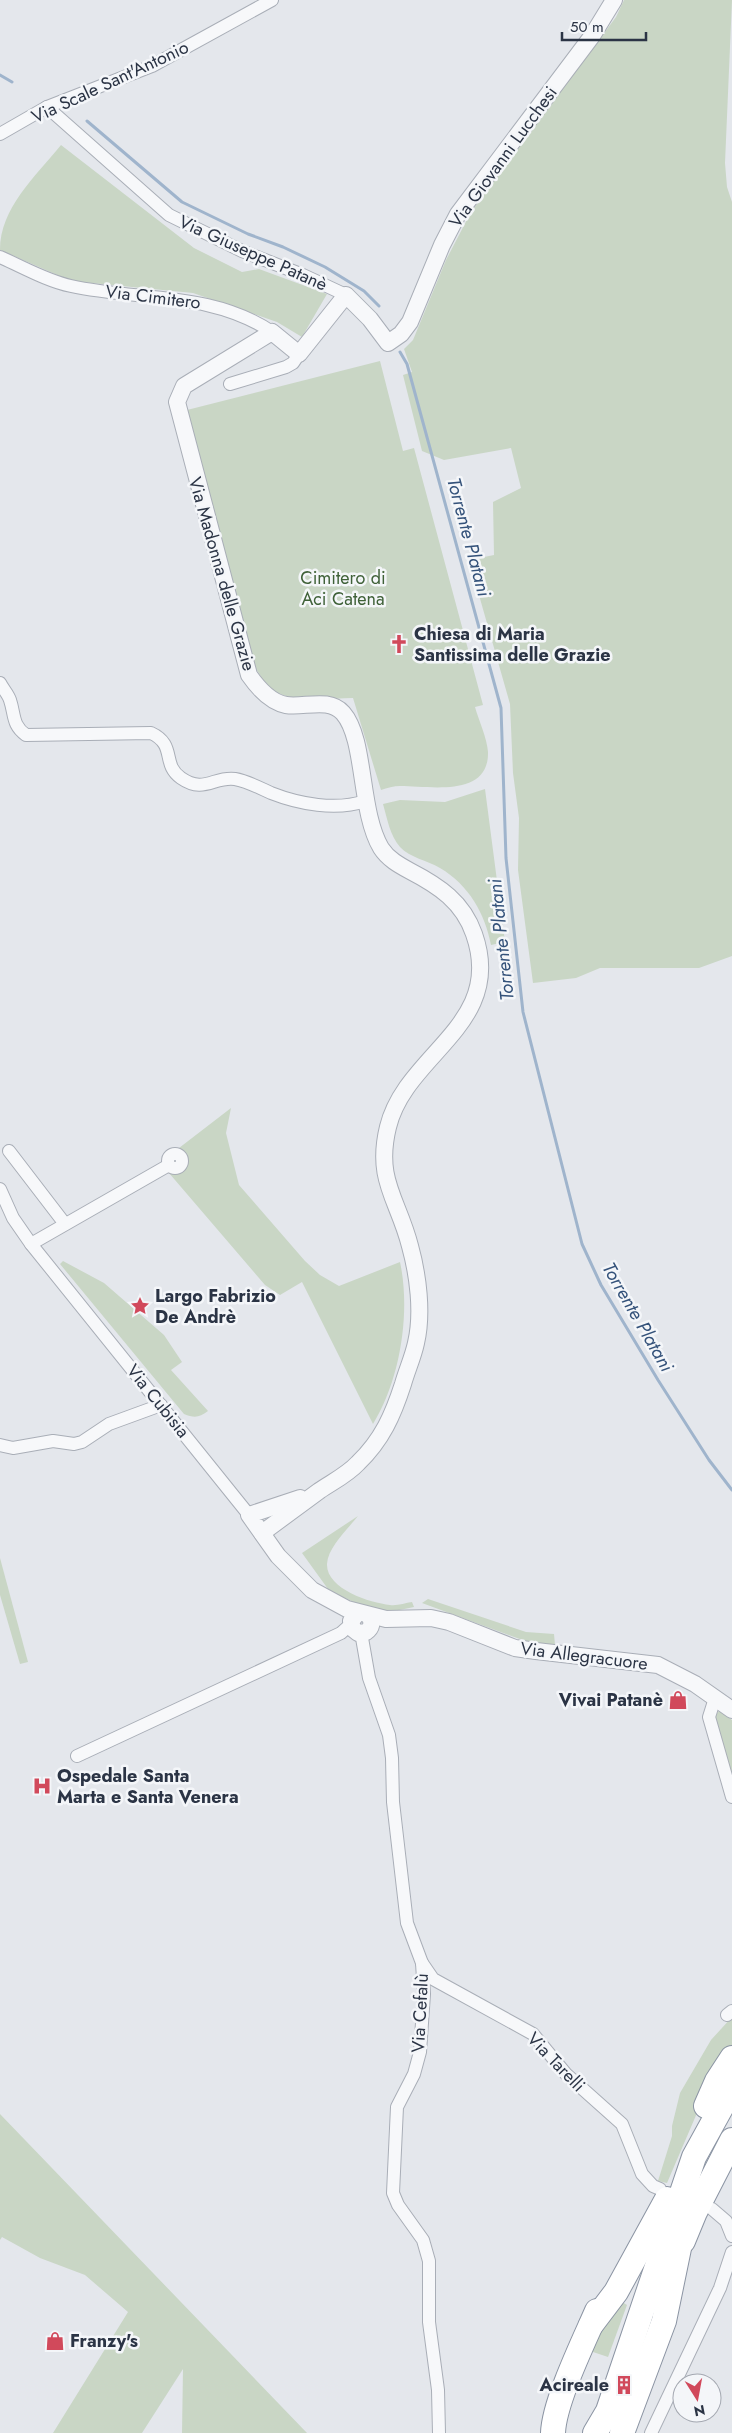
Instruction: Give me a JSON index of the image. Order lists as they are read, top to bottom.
{
  "streets": {
    "street": [
      "Via Scale Sant'Antonio",
      "Via Giovanni Lucchesi",
      "Via Giuseppe Patanè",
      "Via Cimitero",
      "Via Madonna delle Grazie",
      "Via Cubisia",
      "Via Allegracuore",
      "Via Cefalù",
      "Via Tarelli"
    ]
  },
  "crossings": [
    ["Via Scale Sant'Antonio", "Via Giuseppe Patanè"],
    ["Via Giovanni Lucchesi", "Via Giuseppe Patanè"],
    ["Via Cimitero", "Via Madonna delle Grazie"],
    ["Via Cubisia", "Via Allegracuore"],
    ["Via Cubisia", "Via Cefalù"],
    ["Via Allegracuore", "Via Cefalù"],
    ["Via Cefalù", "Via Tarelli"]
  ],
  "water": ["Torrente Platani"],
  "parks": ["Cimitero di Aci Catena"],
  "places": {
    "church": ["Chiesa di Maria Santissima delle Grazie"],
    "place": ["Largo Fabrizio De Andrè"],
    "shop": ["Vivai Patanè", "Franzy's"],
    "hospital": ["Ospedale Santa Marta e Santa Venera"],
    "building": ["Acireale"]
  },
  "scale_bar": "50 m",
  "north": "bottom"
}
